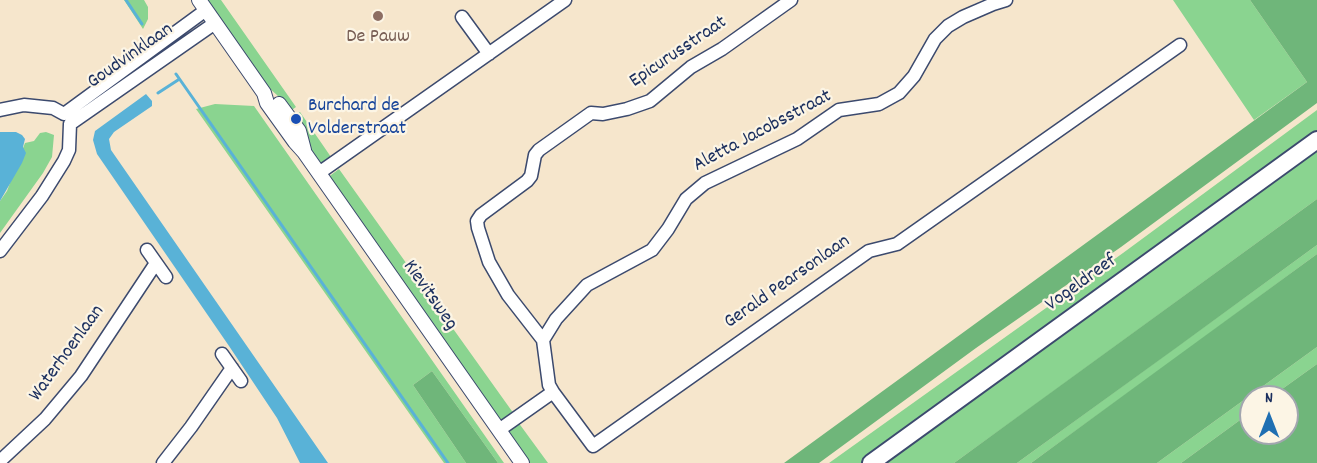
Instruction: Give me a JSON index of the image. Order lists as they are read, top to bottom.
{
  "streets": {
    "main road": ["Vogeldreef"],
    "street": [
      "Epicurusstraat",
      "Goudvinklaan",
      "Aletta Jacobsstraat",
      "Gerald Pearsonlaan",
      "Kievitsweg",
      "Waterhoenlaan"
    ]
  },
  "crossings": [
    ["Epicurusstraat", "Aletta Jacobsstraat"],
    ["Goudvinklaan", "Kievitsweg"]
  ],
  "places": ["De Pauw", "Burchard de Volderstraat"],
  "north": "top"
}
